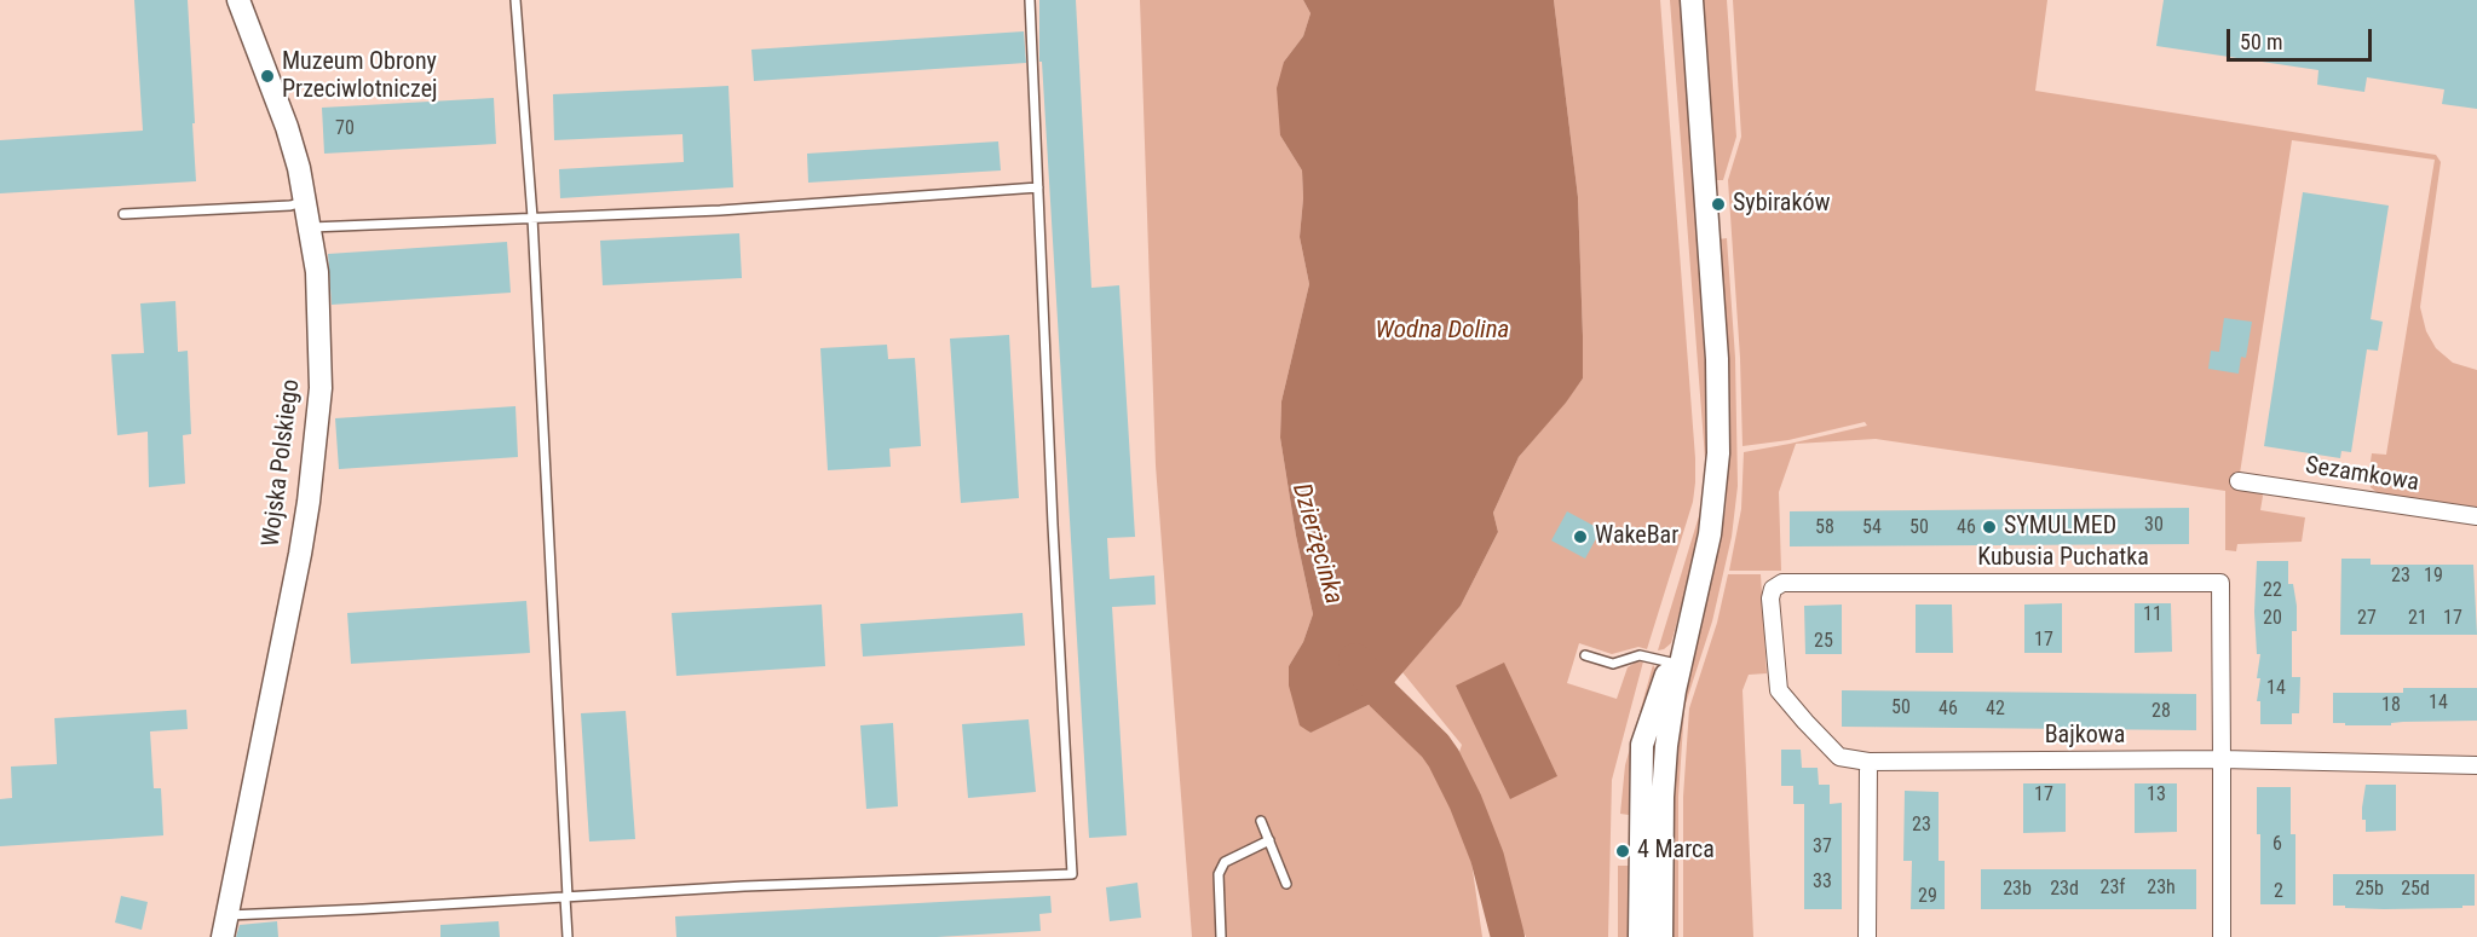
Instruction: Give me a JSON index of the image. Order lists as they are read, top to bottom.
{
  "streets": {
    "street": [
      "Wojska Polskiego",
      "Sezamkowa",
      "Kubusia Puchatka",
      "Bajkowa"
    ]
  },
  "crossings": [
    ["Kubusia Puchatka", "Bajkowa"]
  ],
  "water": ["Wodna Dolina", "Dzierżęcinka"],
  "places": [
    "Muzeum Obrony Przeciwlotniczej",
    "Sybiraków",
    "SYMULMED",
    "WakeBar",
    "4 Marca"
  ],
  "house_numbers": [
    "70",
    "30",
    "58",
    "54",
    "50",
    "46",
    "23",
    "19",
    "22",
    "11",
    "20",
    "27",
    "21",
    "17",
    "17",
    "25",
    "14",
    "14",
    "18",
    "50",
    "46",
    "42",
    "28",
    "17",
    "13",
    "23",
    "6",
    "37",
    "33",
    "23f",
    "23h",
    "23b",
    "23d",
    "25b",
    "25d",
    "2",
    "29"
  ],
  "scale_bar": "50 m"
}
